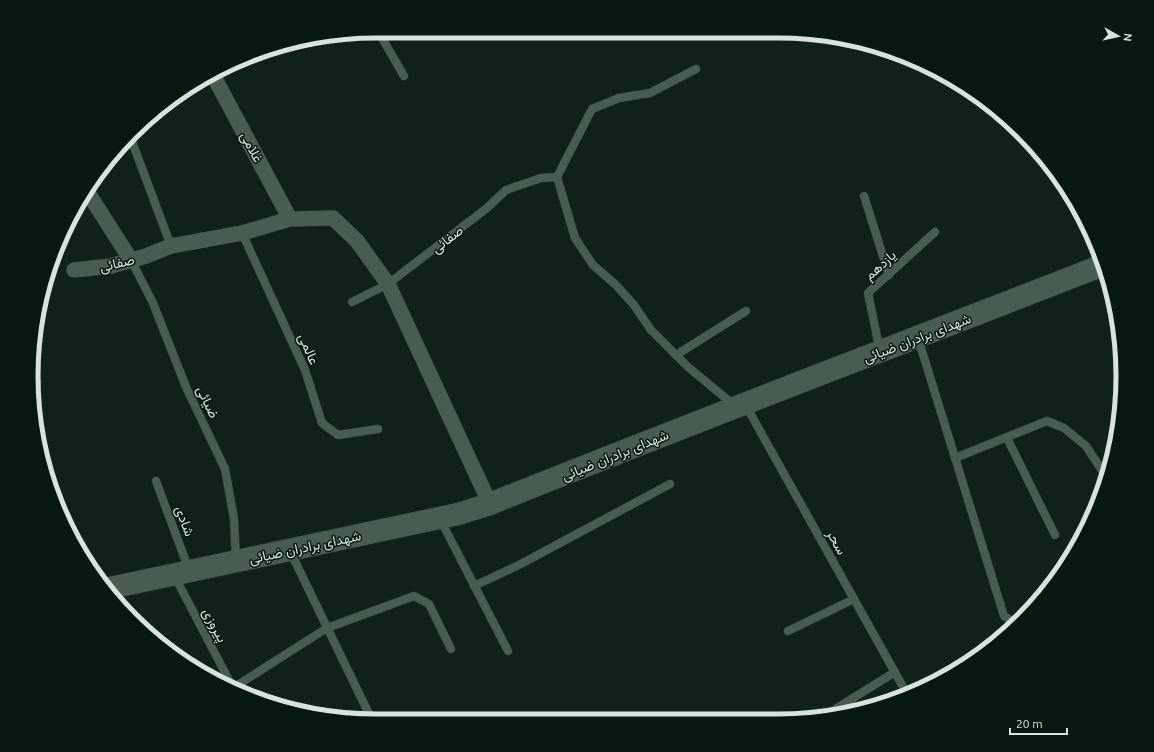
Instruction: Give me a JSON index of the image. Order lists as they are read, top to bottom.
{
  "streets": {
    "main road": ["شهدای برادران ضیائی"],
    "street": ["غلامی", "صفائی"],
    "lane": [
      "یازدهم",
      "عالمی",
      "ضیائی",
      "شادی",
      "سحر",
      "پیروزی"
    ]
  },
  "crossings": [
    ["غلامی", "صفائی"],
    ["صفائی", "عالمی"],
    ["صفائی", "ضیائی"],
    ["یازدهم", "شهدای برادران ضیائی"],
    ["شهدای برادران ضیائی", "ضیائی"],
    ["شهدای برادران ضیائی", "شادی"],
    ["شهدای برادران ضیائی", "سحر"],
    ["شهدای برادران ضیائی", "پیروزی"],
    ["شادی", "پیروزی"]
  ],
  "scale_bar": "20 m",
  "north": "right"
}
